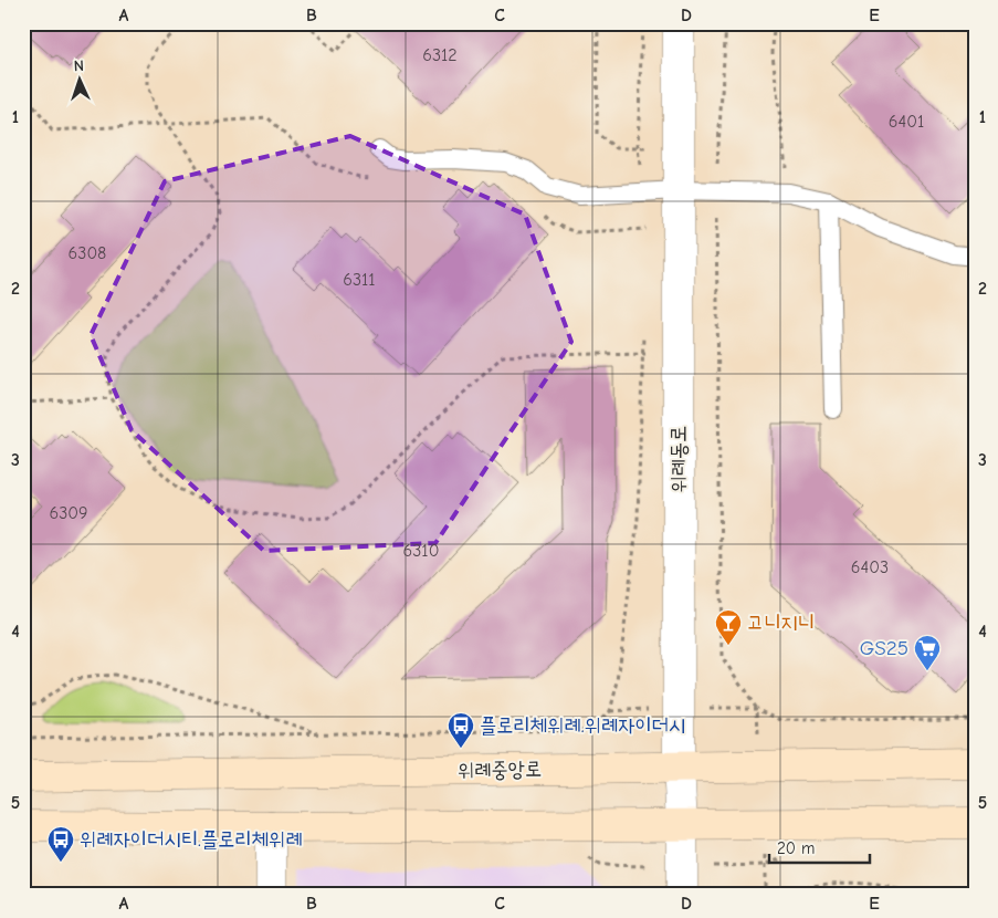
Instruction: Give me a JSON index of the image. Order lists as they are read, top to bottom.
{
  "streets": {
    "main road": ["위례중앙로"],
    "street": ["위례동로"]
  },
  "crossings": [
    ["위례동로", "위례중앙로"]
  ],
  "places": {
    "bar": ["고니지니"],
    "supermarket": ["GS25"],
    "bus stop": ["플로리체위례.위례자이더시", "위례자이더시티.플로리체위례"]
  },
  "house_numbers": [
    "6312",
    "6401",
    "6308",
    "6311",
    "6309",
    "6310",
    "6403"
  ],
  "scale_bar": "20 m",
  "north": "top",
  "grid": {
    "columns": [
      "A",
      "B",
      "C",
      "D",
      "E"
    ],
    "rows": [
      "1",
      "2",
      "3",
      "4",
      "5"
    ]
  }
}
